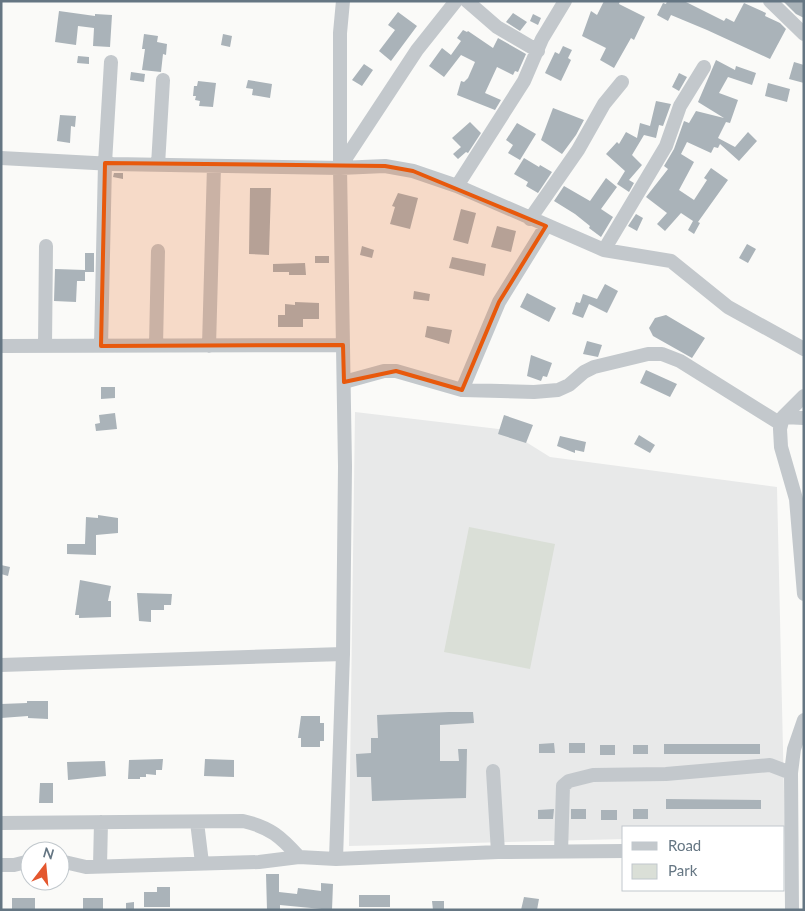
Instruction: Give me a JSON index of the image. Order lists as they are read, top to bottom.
{
  "legend": ["Road", "Park"],
  "north": "top"
}
